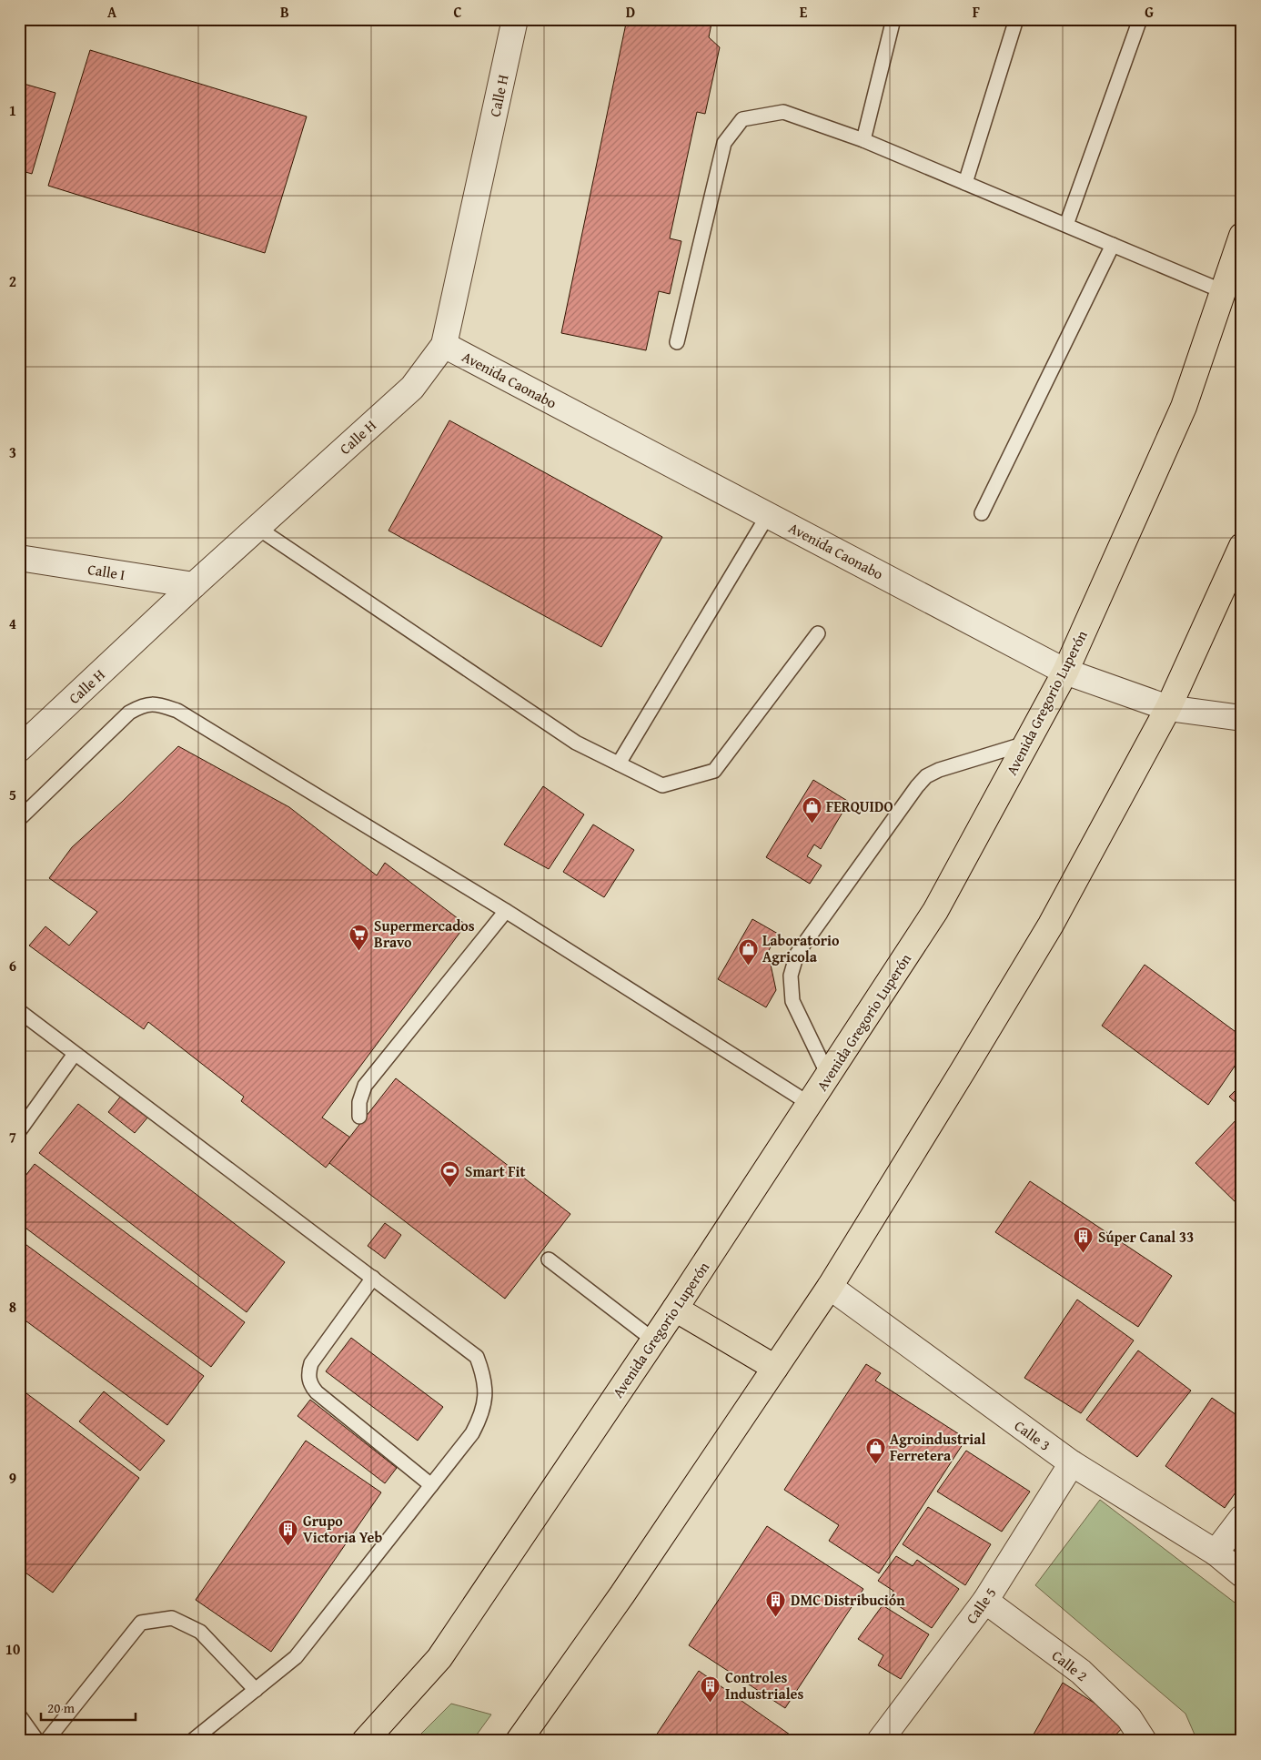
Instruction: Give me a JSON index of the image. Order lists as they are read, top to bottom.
{
  "streets": {
    "main road": ["Avenida Gregorio Luperón"],
    "street": [
      "Calle H",
      "Avenida Caonabo",
      "Calle I",
      "Calle 3",
      "Calle 5",
      "Calle 2"
    ]
  },
  "crossings": [
    ["Calle H", "Avenida Caonabo"],
    ["Calle H", "Calle I"],
    ["Avenida Caonabo", "Avenida Gregorio Luperón"],
    ["Calle 3", "Calle 5"],
    ["Calle 5", "Calle 2"]
  ],
  "places": {
    "shop": ["FERQUIDO", "Laboratorio Agricola", "Agroindustrial Ferretera"],
    "supermarket": ["Supermercados Bravo"],
    "sports": ["Smart Fit"],
    "building": [
      "Súper Canal 33",
      "Grupo Victoria Yeb",
      "DMC Distribución",
      "Controles Industriales"
    ]
  },
  "scale_bar": "20 m",
  "grid": {
    "columns": [
      "A",
      "B",
      "C",
      "D",
      "E",
      "F",
      "G"
    ],
    "rows": [
      "1",
      "2",
      "3",
      "4",
      "5",
      "6",
      "7",
      "8",
      "9",
      "10"
    ]
  }
}
